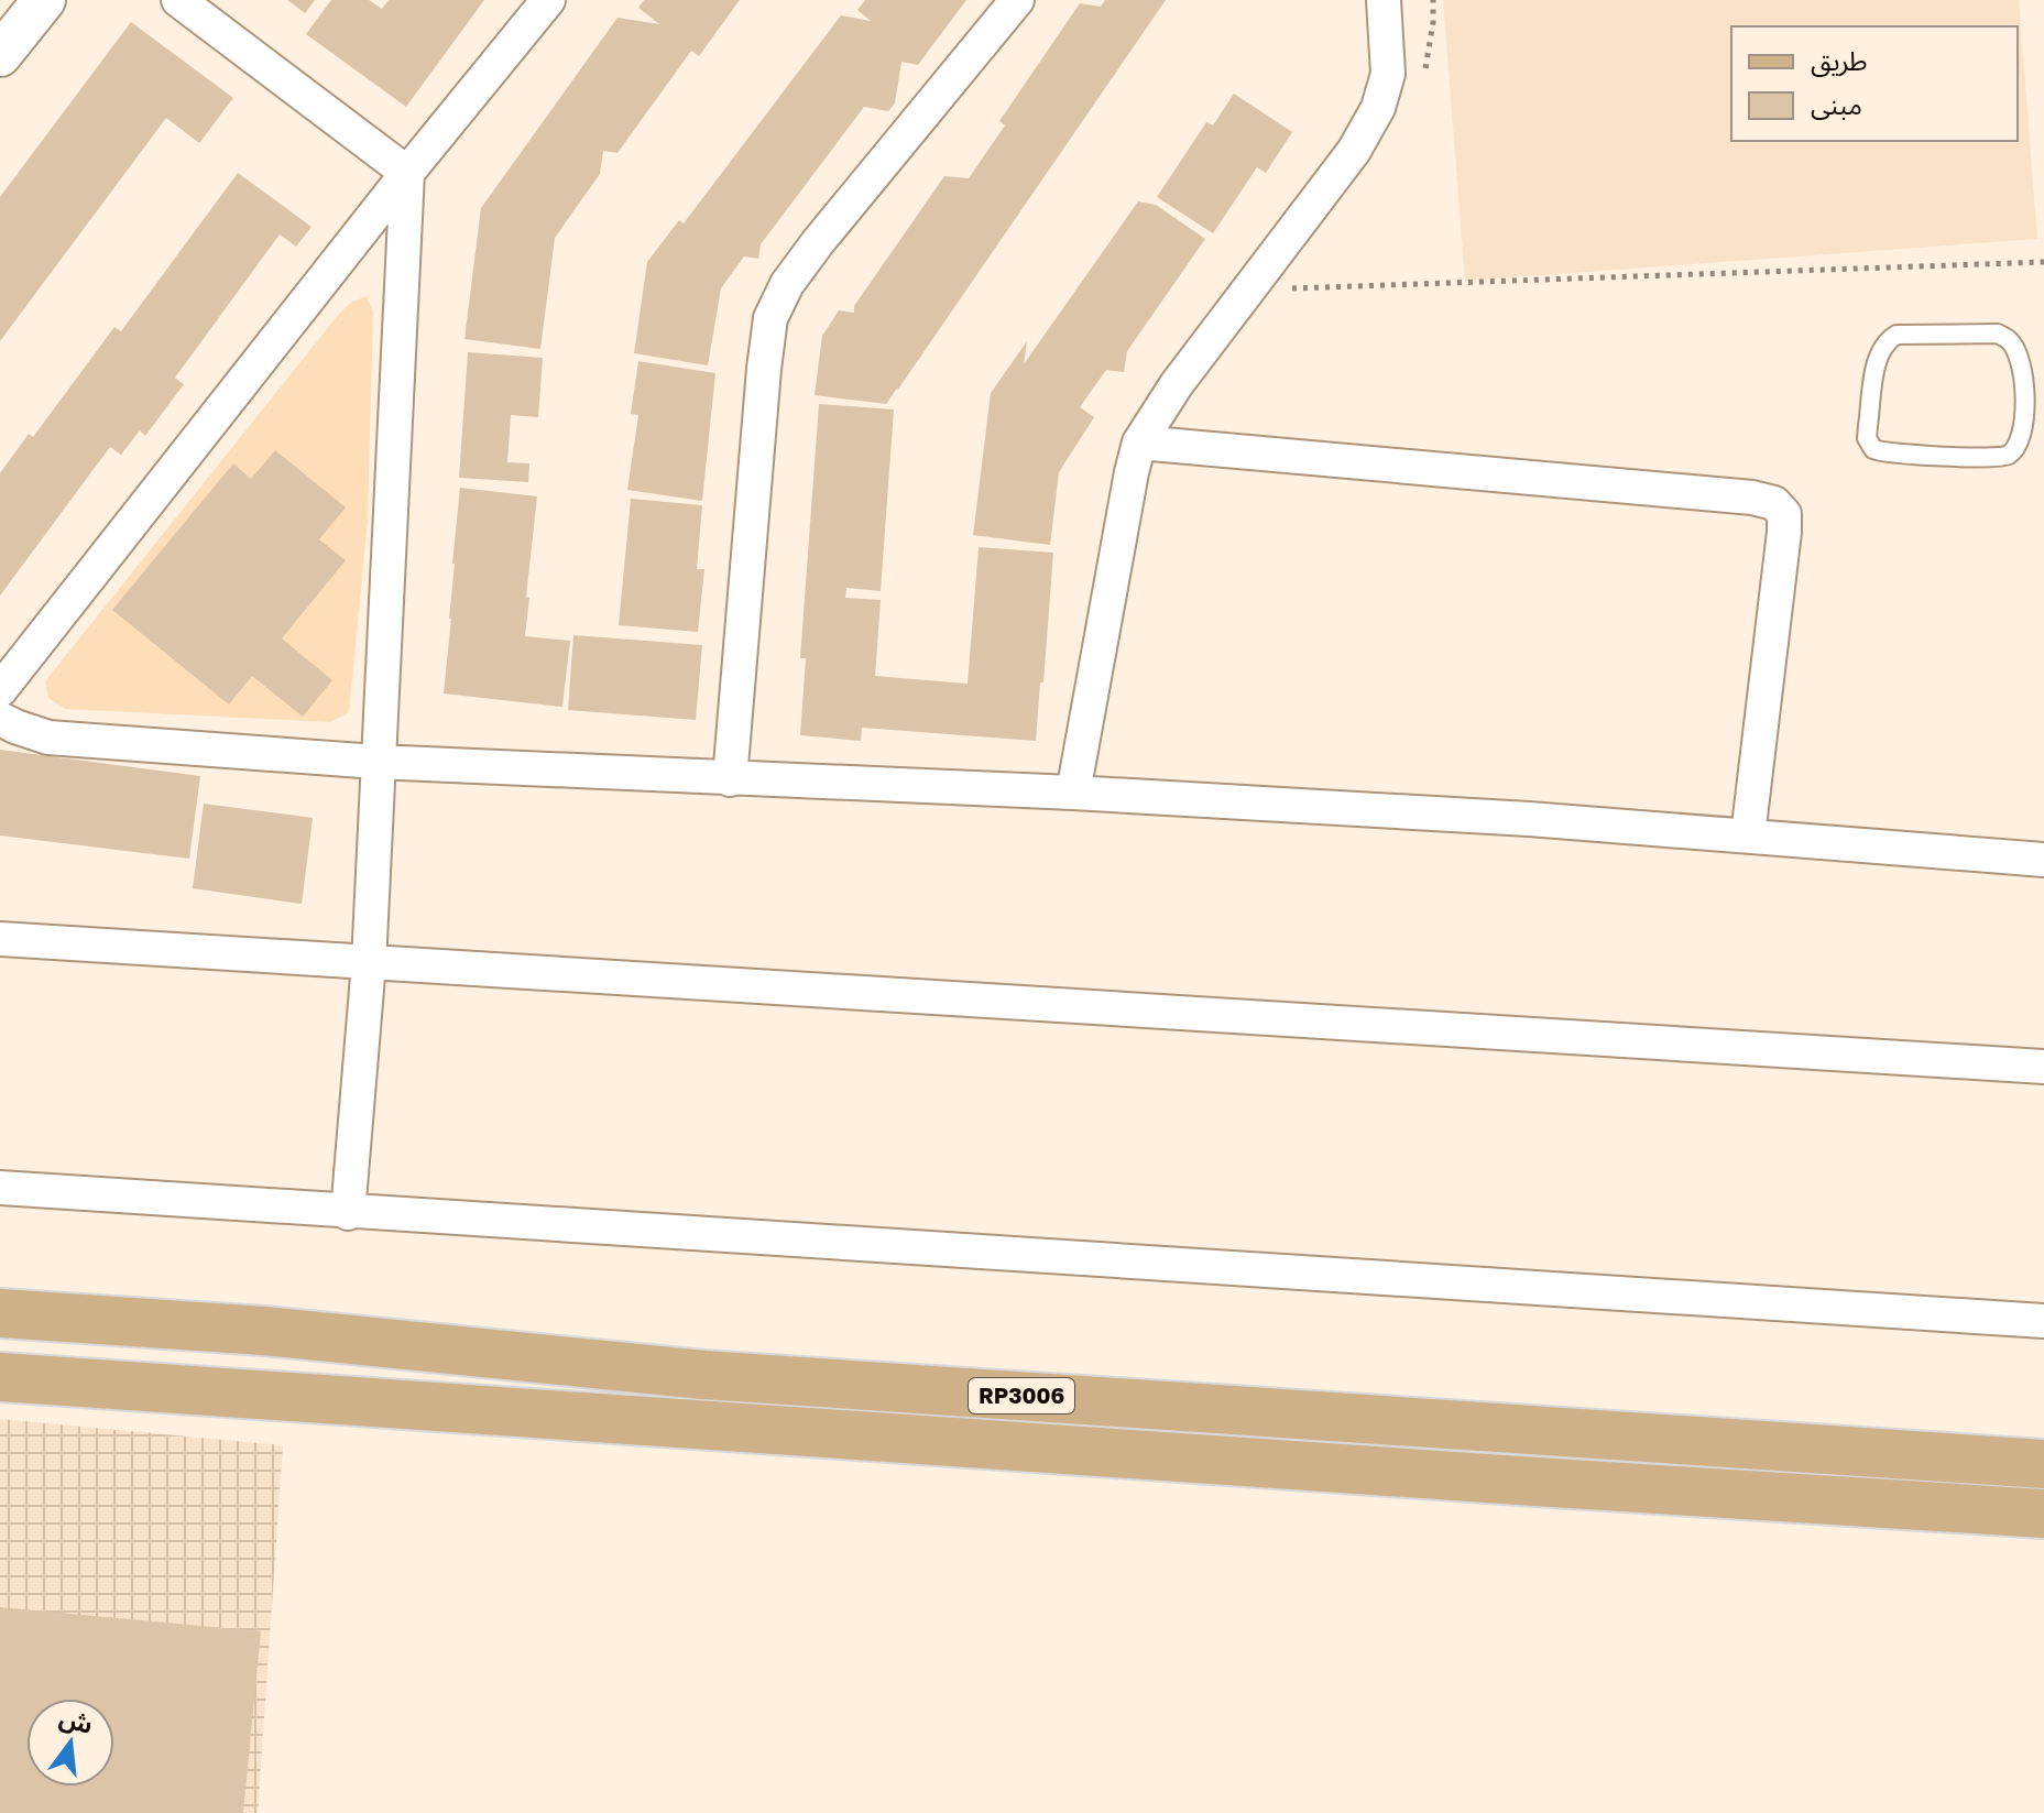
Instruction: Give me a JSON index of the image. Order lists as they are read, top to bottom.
{
  "streets": {
    "main road": ["RP3006"]
  },
  "legend": ["طريق", "مبنى"],
  "north": "top"
}
